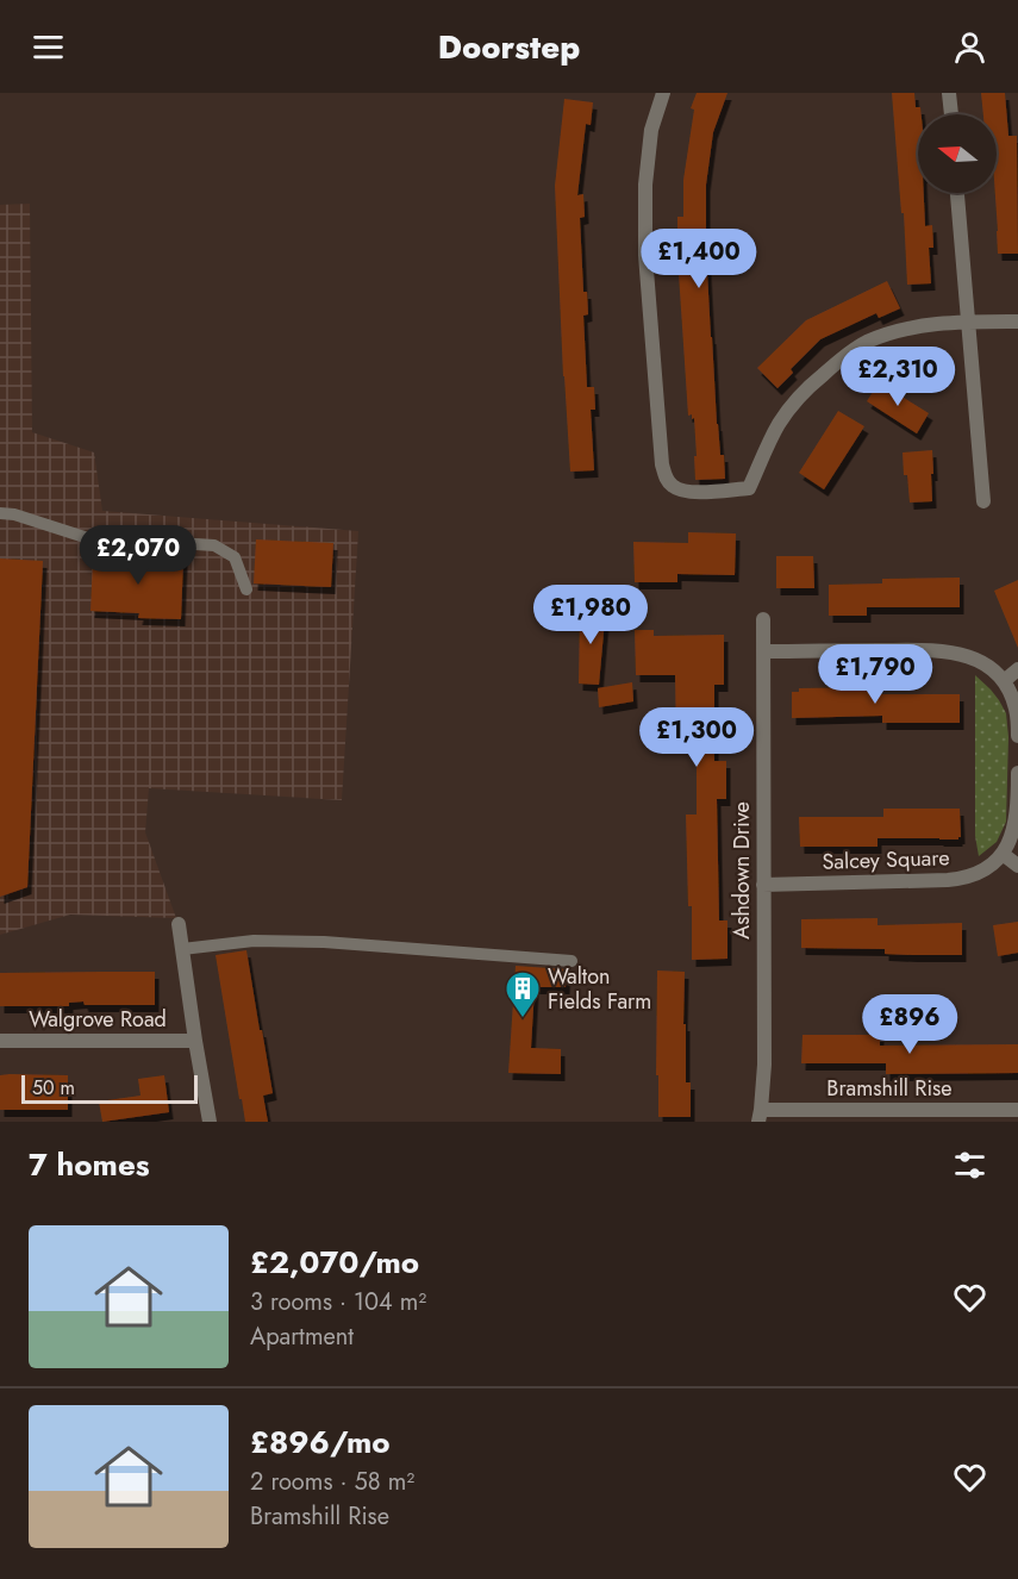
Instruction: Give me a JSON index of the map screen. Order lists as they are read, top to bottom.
{
  "streets": {
    "street": [
      "Salcey Square",
      "Ashdown Drive",
      "Walgrove Road",
      "Bramshill Rise"
    ]
  },
  "crossings": [
    ["Salcey Square", "Ashdown Drive"],
    ["Ashdown Drive", "Bramshill Rise"]
  ],
  "places": {
    "building": ["Walton Fields Farm"]
  },
  "scale_bar": "50 m",
  "north": "left",
  "page": {
    "header": "Doorstep",
    "price": [
      "£1,400",
      "£2,310",
      "£2,070",
      "£1,980",
      "£1,790",
      "£1,300",
      "£896"
    ],
    "scale": "50 m",
    "heading": "7 homes",
    "list": [
      {
        "name": "£2,070/mo",
        "note": "3 rooms · 104 m² · Apartment"
      },
      {
        "name": "£896/mo",
        "note": "2 rooms · 58 m² · Bramshill Rise"
      }
    ]
  }
}
